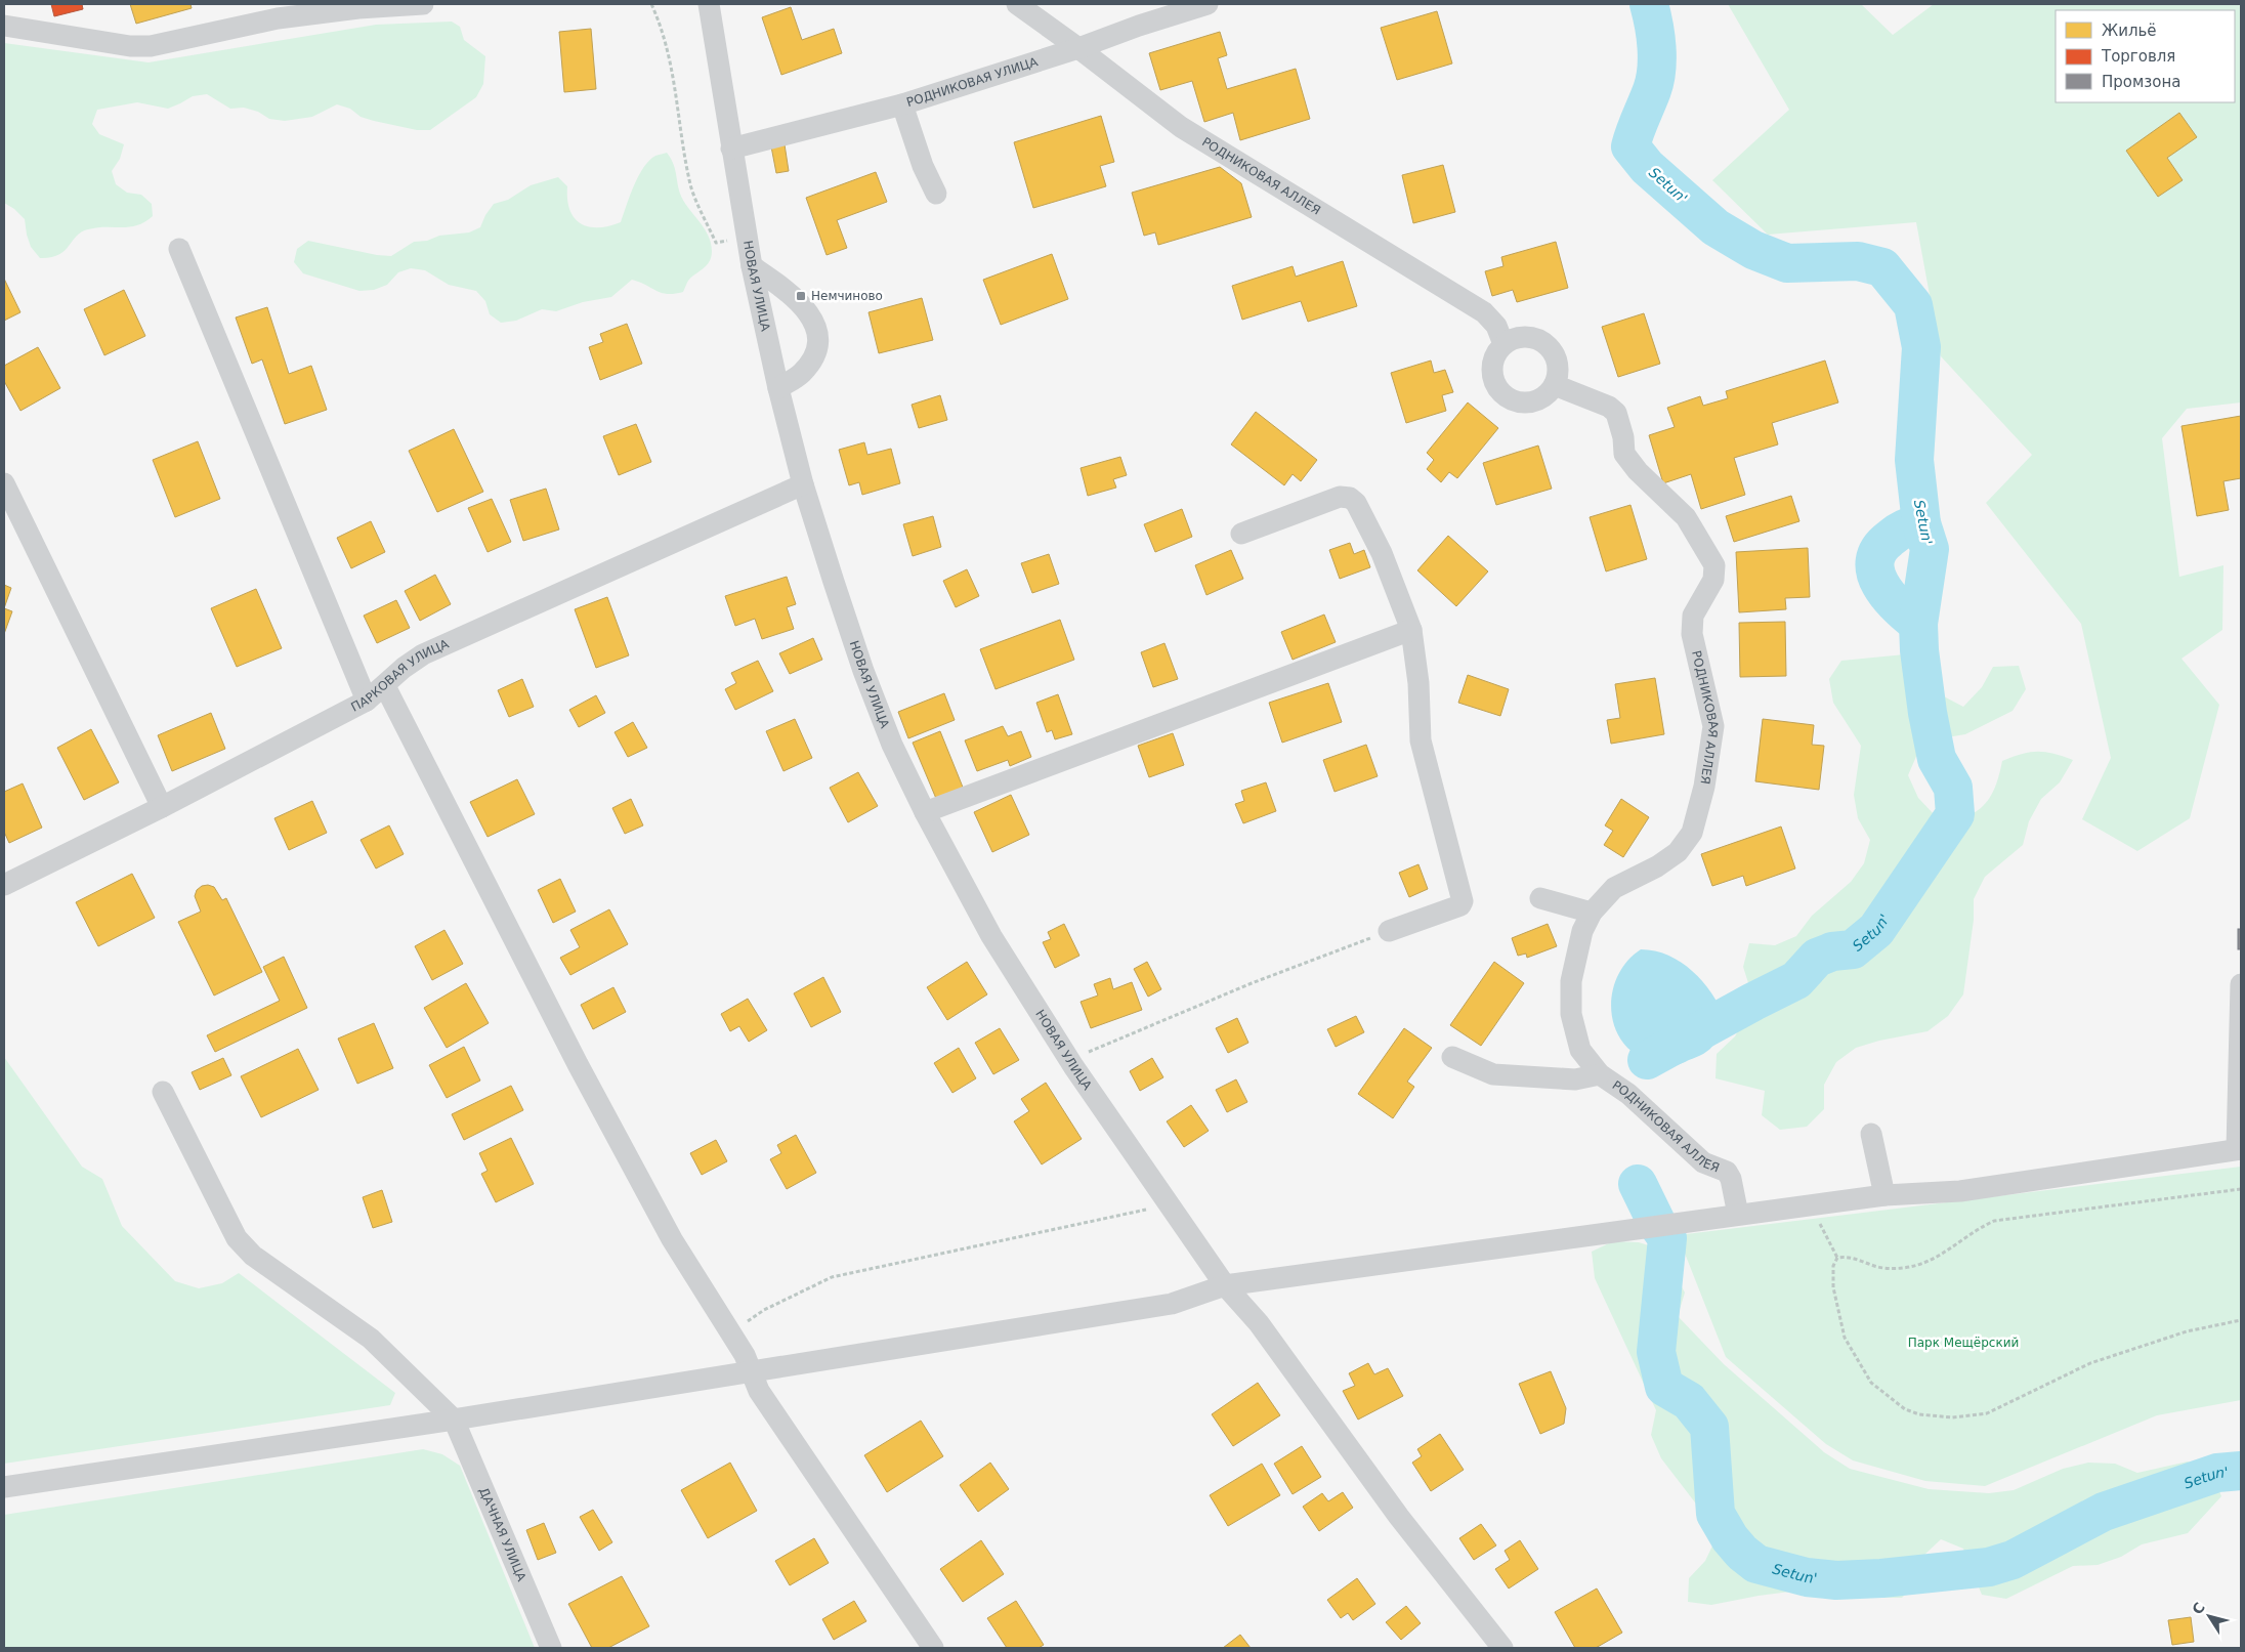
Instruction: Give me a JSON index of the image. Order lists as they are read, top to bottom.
{
  "streets": {
    "street": [
      "РОДНИКОВАЯ УЛИЦА",
      "РОДНИКОВАЯ АЛЛЕЯ",
      "НОВАЯ УЛИЦА",
      "ПАРКОВАЯ УЛИЦА",
      "ДАЧНАЯ УЛИЦА"
    ]
  },
  "crossings": [
    ["РОДНИКОВАЯ УЛИЦА", "РОДНИКОВАЯ АЛЛЕЯ"],
    ["РОДНИКОВАЯ УЛИЦА", "НОВАЯ УЛИЦА"],
    ["НОВАЯ УЛИЦА", "ПАРКОВАЯ УЛИЦА"]
  ],
  "water": ["Setun'"],
  "parks": ["Парк Мещёрский"],
  "places": {
    "transit": ["Немчиново"]
  },
  "legend": ["Жильё", "Торговля", "Промзона"],
  "north": "top left"
}
